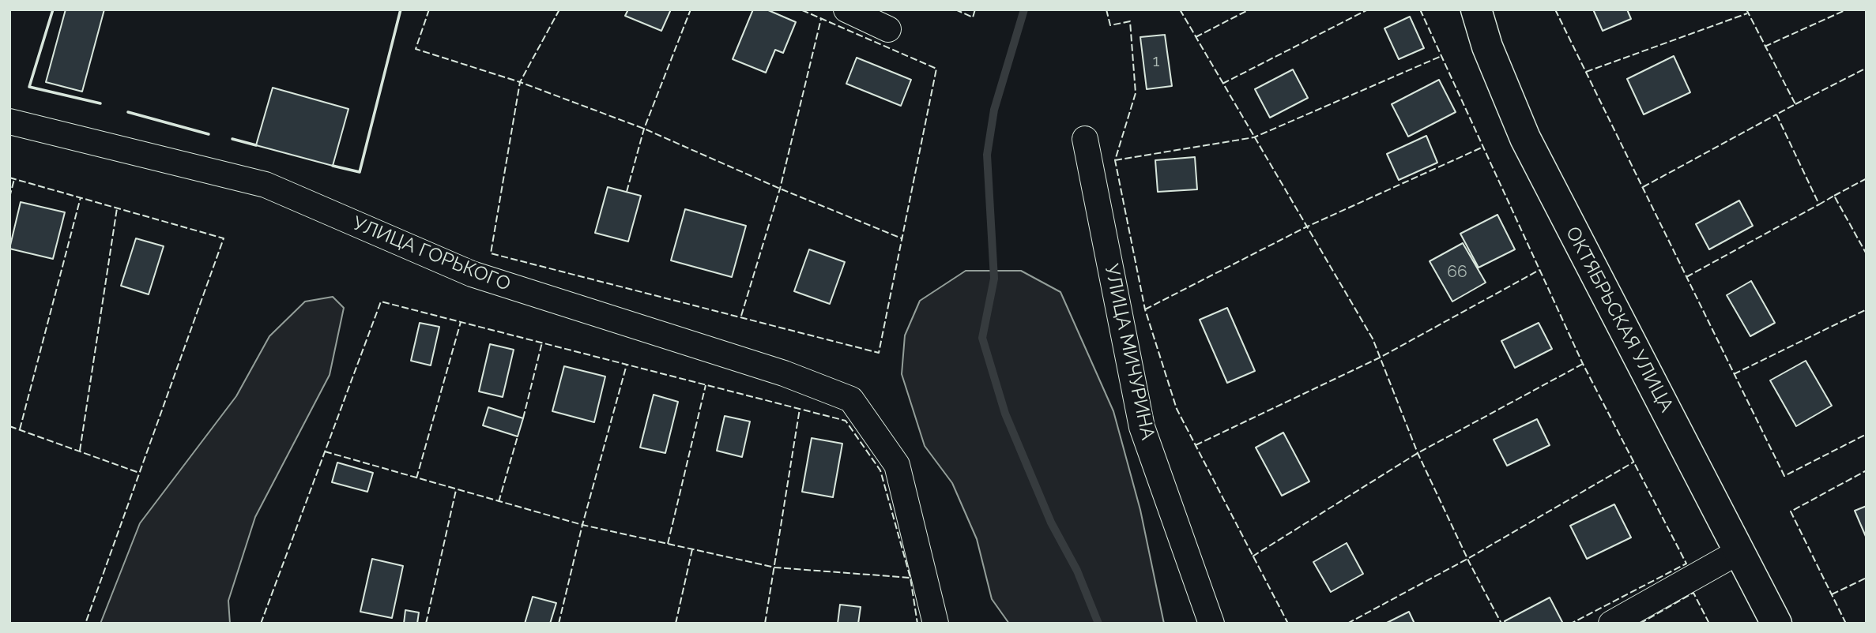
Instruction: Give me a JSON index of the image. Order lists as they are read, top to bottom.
{
  "streets": {
    "street": ["УЛИЦА ГОРЬКОГО", "ОКТЯБРЬСКАЯ УЛИЦА", "УЛИЦА МИЧУРИНА"]
  },
  "house_numbers": ["1", "66"]
}
